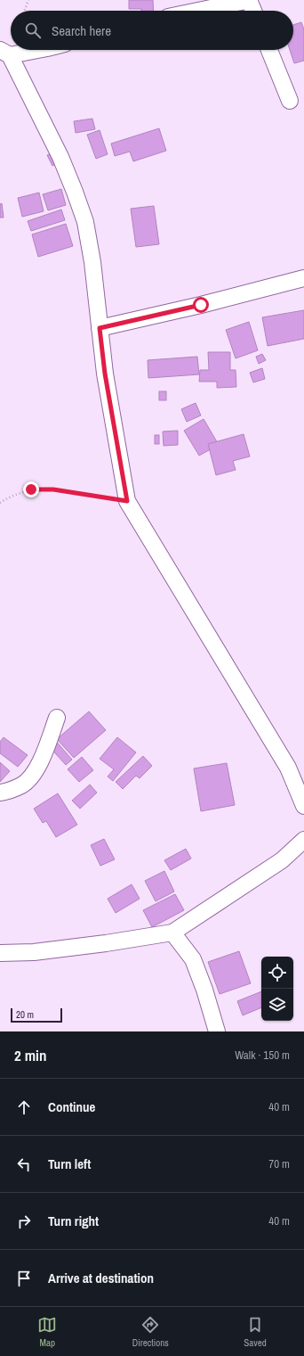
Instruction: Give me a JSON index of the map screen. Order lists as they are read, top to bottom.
{
  "scale_bar": "20 m",
  "page": {
    "search": "Search here",
    "scale": "20 m",
    "heading": ["2 min", "Walk · 150 m"],
    "list": [
      ["Continue", "40 m"],
      ["Turn left", "70 m"],
      ["Turn right", "40 m"],
      "Arrive at destination"
    ],
    "nav": ["Map", "Directions", "Saved"]
  }
}
